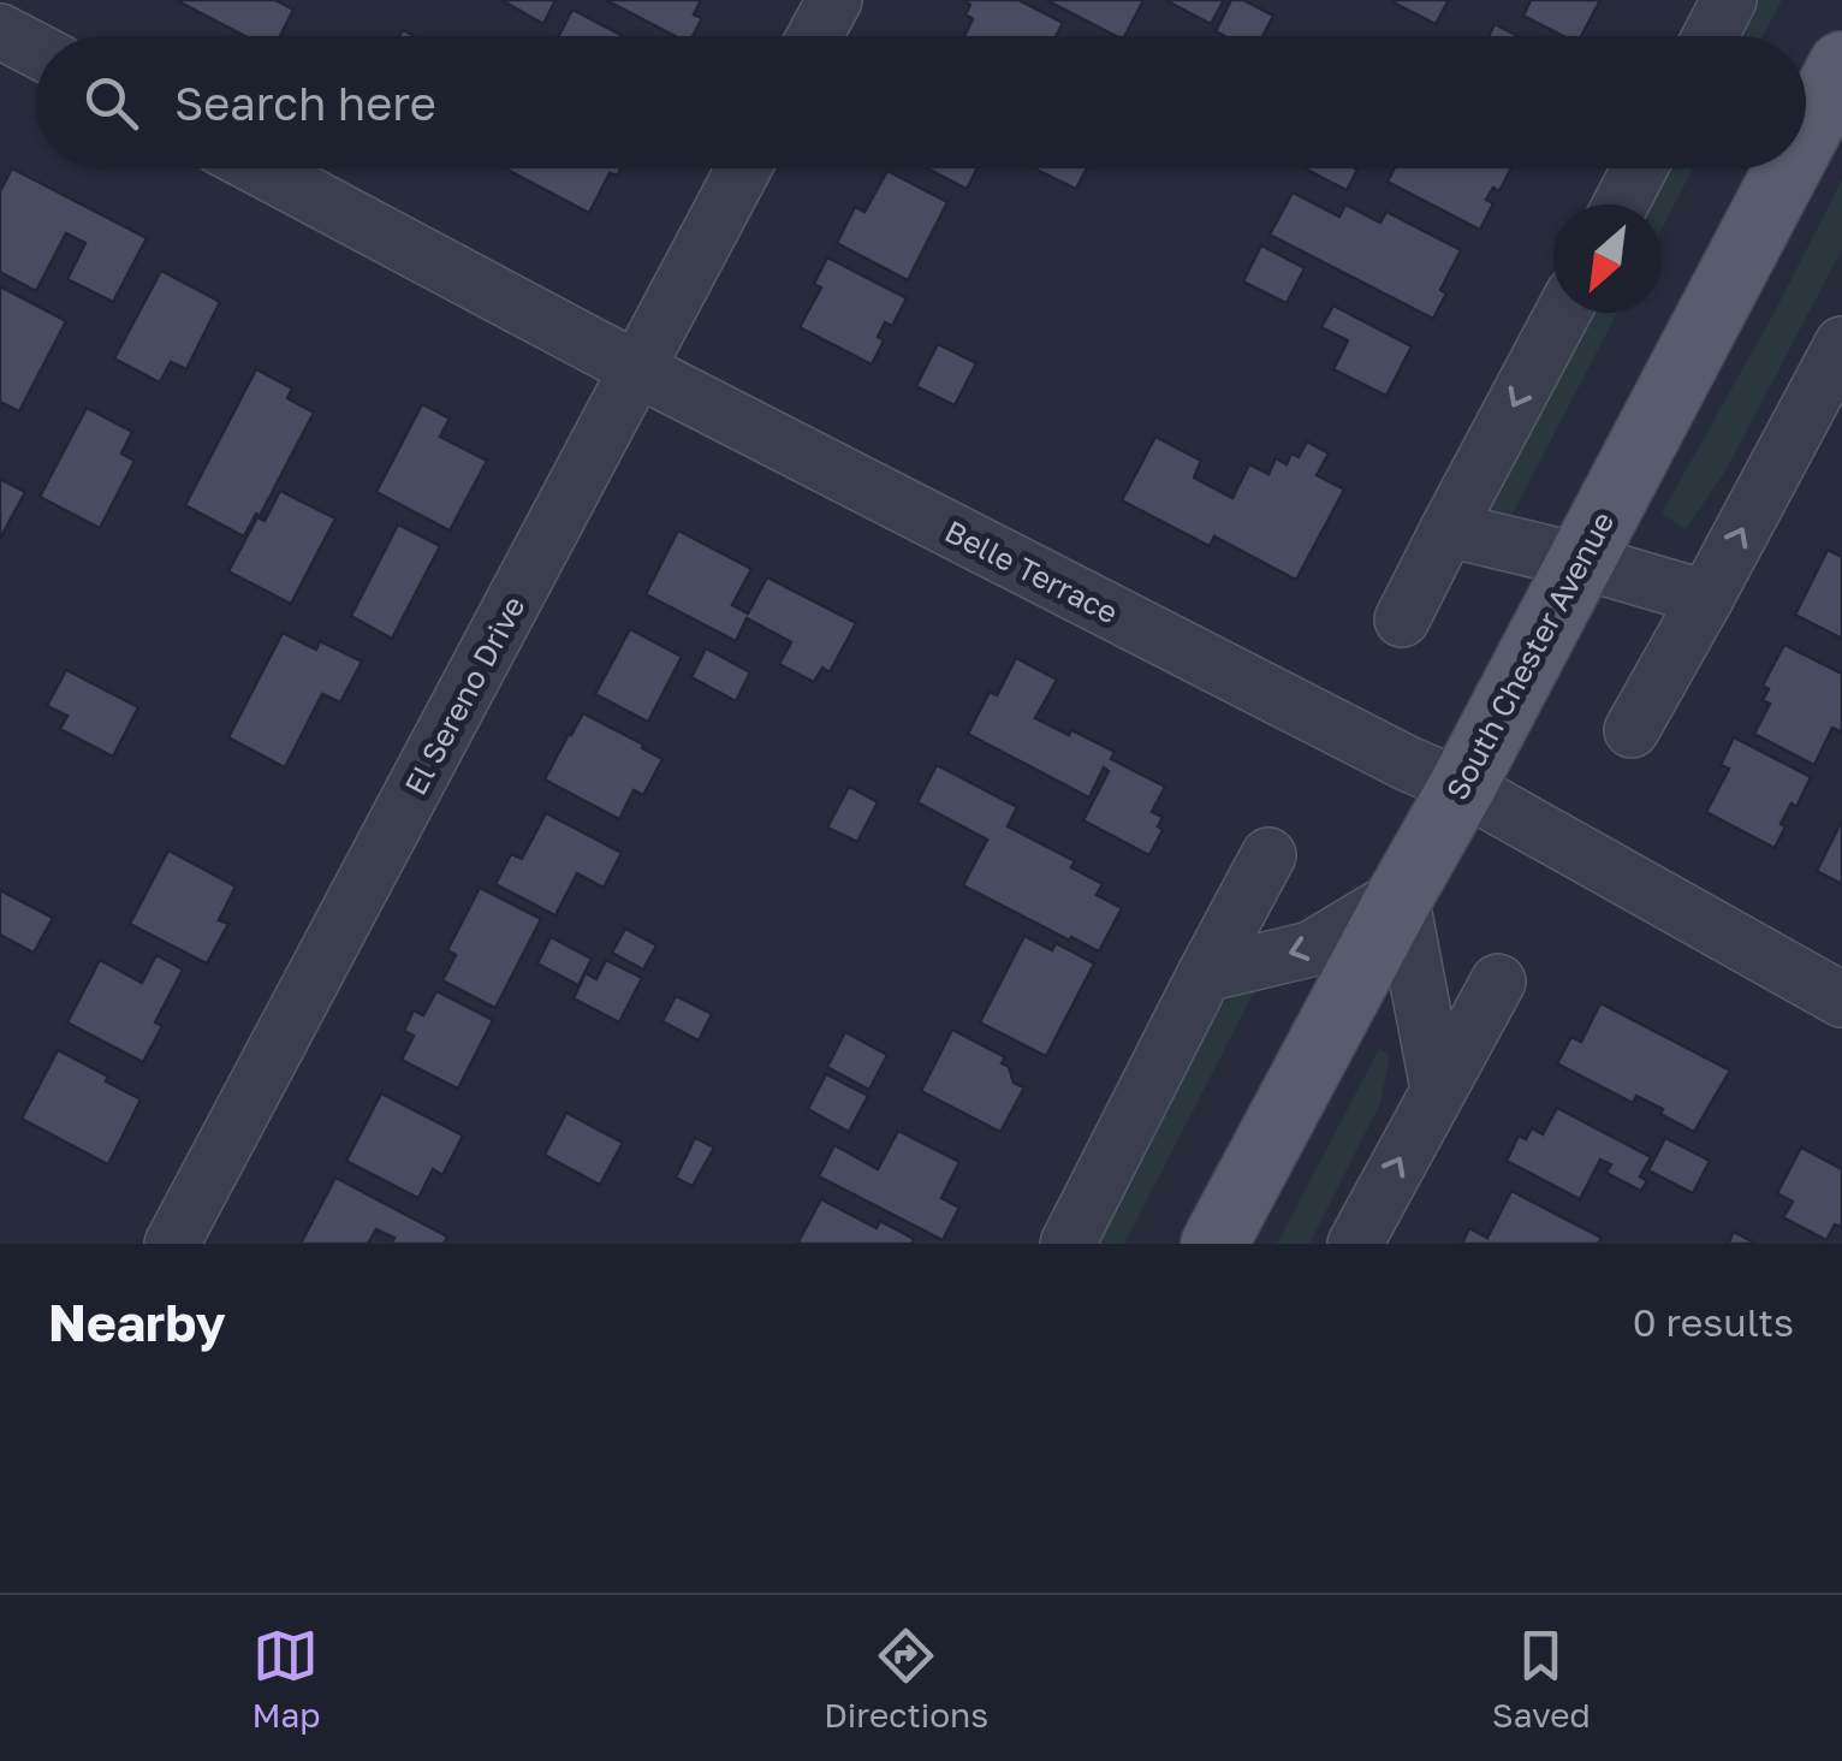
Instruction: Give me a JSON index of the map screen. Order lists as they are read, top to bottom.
{
  "streets": {
    "main road": ["South Chester Avenue"],
    "street": ["Belle Terrace", "El Sereno Drive"]
  },
  "crossings": [
    ["Belle Terrace", "South Chester Avenue"],
    ["Belle Terrace", "El Sereno Drive"]
  ],
  "north": "bottom left",
  "page": {
    "search": "Search here",
    "heading": ["Nearby", "0 results"],
    "nav": ["Map", "Directions", "Saved"]
  }
}
